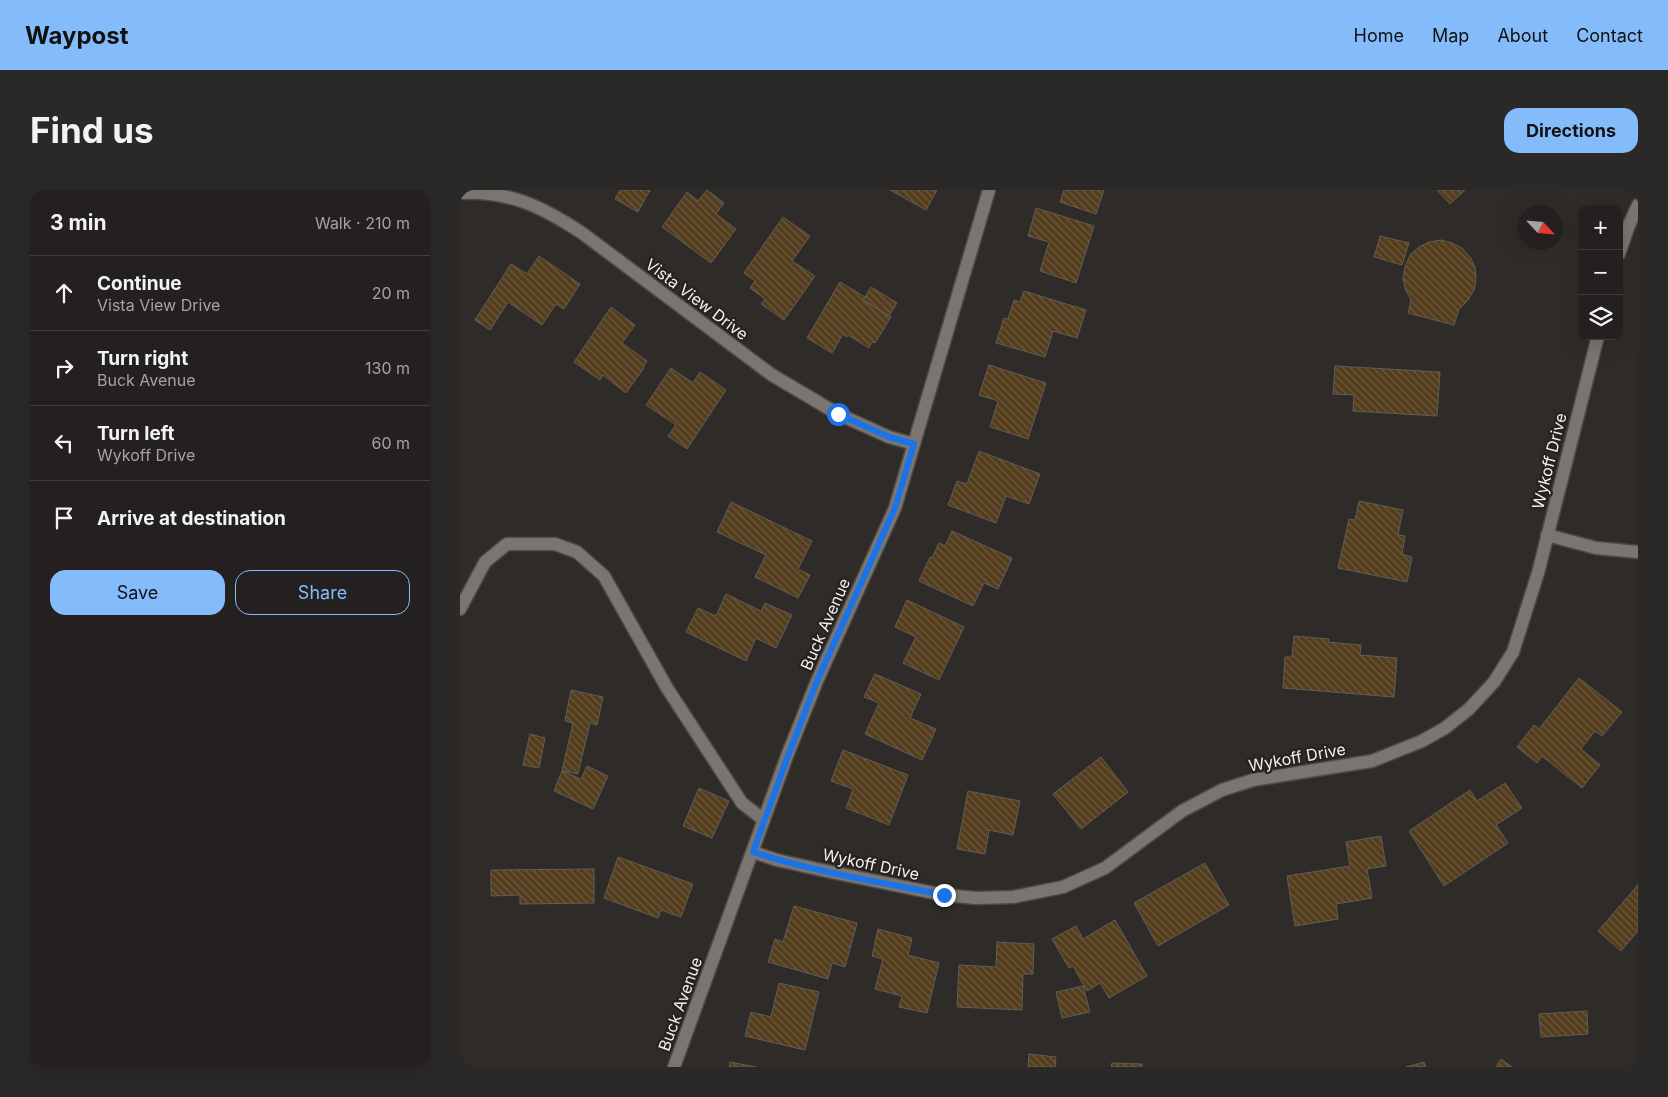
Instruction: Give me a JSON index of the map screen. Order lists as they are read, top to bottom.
{
  "streets": {
    "street": ["Vista View Drive", "Wykoff Drive", "Buck Avenue"]
  },
  "crossings": [
    ["Vista View Drive", "Buck Avenue"],
    ["Wykoff Drive", "Buck Avenue"]
  ],
  "north": "bottom right",
  "page": {
    "header": "Waypost",
    "nav": [
      "Home",
      "Map",
      "About",
      "Contact"
    ],
    "buttons": [
      "Directions",
      ["Save", "Share"]
    ],
    "title": "Find us",
    "heading": ["3 min", "Walk · 210 m"],
    "map_buttons": ["+", "−"],
    "list": [
      ["Continue", "Vista View Drive", "20 m"],
      ["Turn right", "Buck Avenue", "130 m"],
      ["Turn left", "Wykoff Drive", "60 m"],
      "Arrive at destination"
    ]
  }
}
